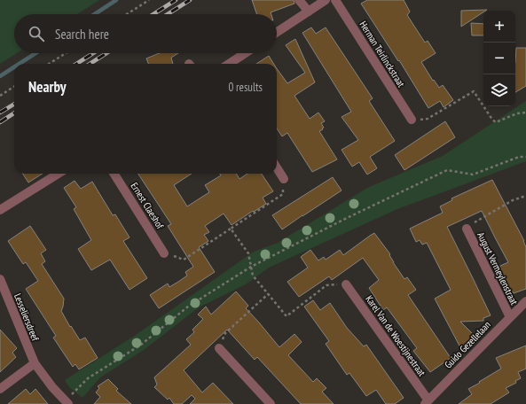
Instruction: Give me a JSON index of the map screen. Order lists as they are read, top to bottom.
{
  "streets": {
    "street": [
      "Herman Teirlinckstraat",
      "Ernest Claeshof",
      "August Vermeylenstraat",
      "Lesseliersdreef",
      "Karel Van de Woestijnestraat",
      "Guido Gezellelaan"
    ]
  },
  "crossings": [
    ["August Vermeylenstraat", "Guido Gezellelaan"],
    ["Karel Van de Woestijnestraat", "Guido Gezellelaan"]
  ],
  "page": {
    "map_buttons": ["+", "−"],
    "search": "Search here",
    "heading": ["Nearby", "0 results"]
  }
}
